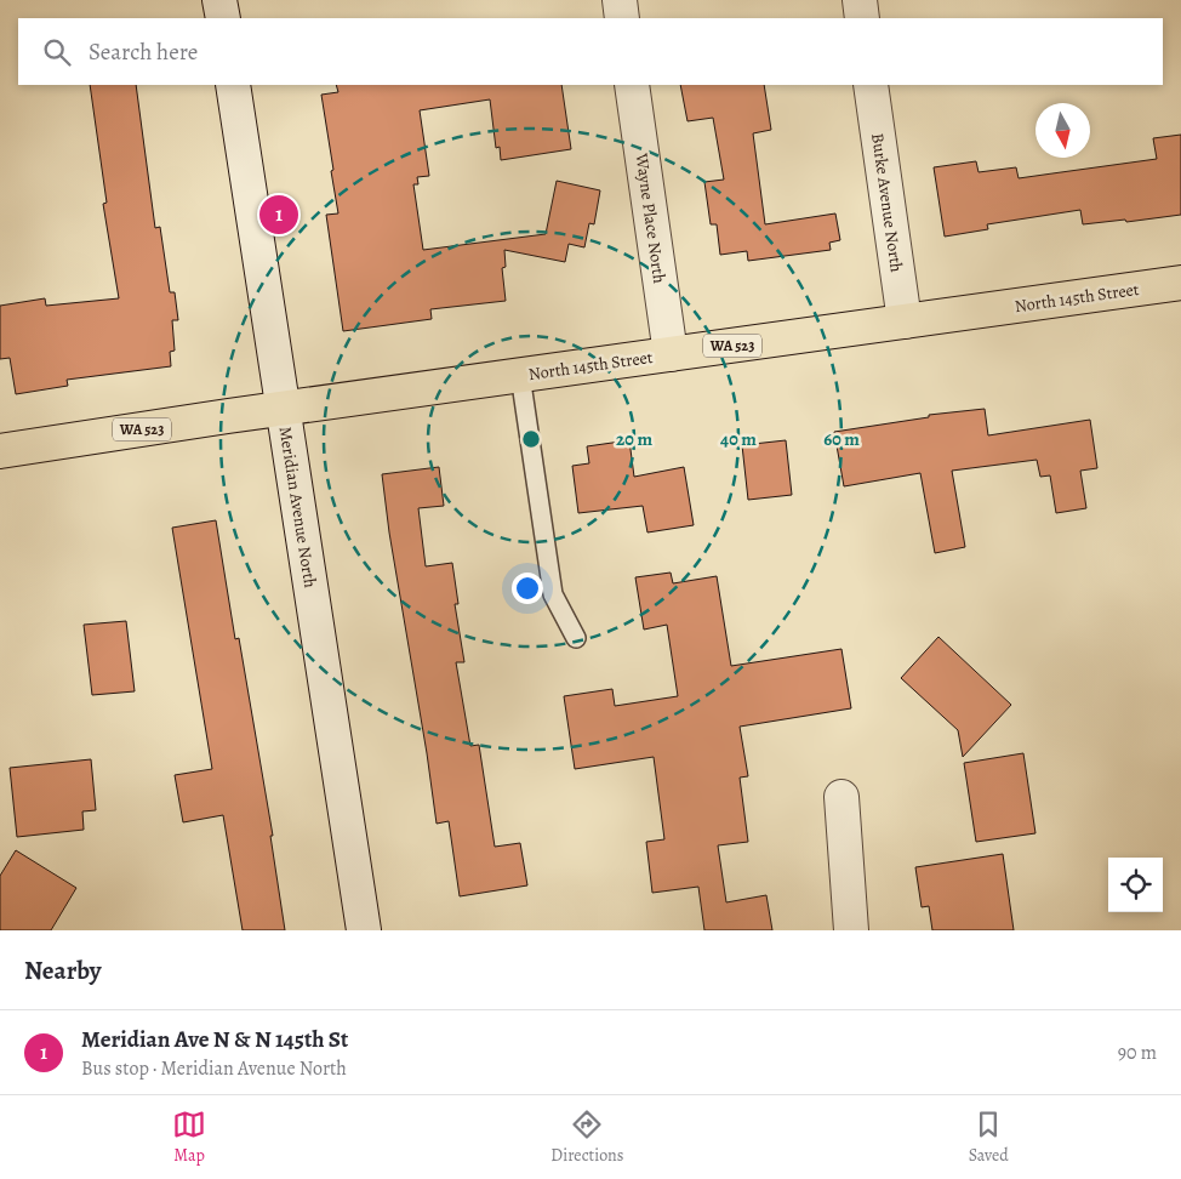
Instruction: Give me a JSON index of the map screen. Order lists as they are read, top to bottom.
{
  "streets": {
    "main road": ["North 145th Street", "WA 523"],
    "street": ["Burke Avenue North", "Wayne Place North", "Meridian Avenue North"]
  },
  "crossings": [
    ["Burke Avenue North", "North 145th Street"],
    ["Wayne Place North", "North 145th Street"],
    ["North 145th Street", "Meridian Avenue North"]
  ],
  "north": "bottom",
  "page": {
    "search": "Search here",
    "pins": "1",
    "heading": "Nearby",
    "list": [
      {
        "mark": "1",
        "name": "Meridian Ave N & N 145th St",
        "note": "Bus stop · Meridian Avenue North",
        "value": "90 m"
      }
    ],
    "nav": ["Map", "Directions", "Saved"]
  },
  "rings": ["20 m", "40 m", "60 m"]
}
